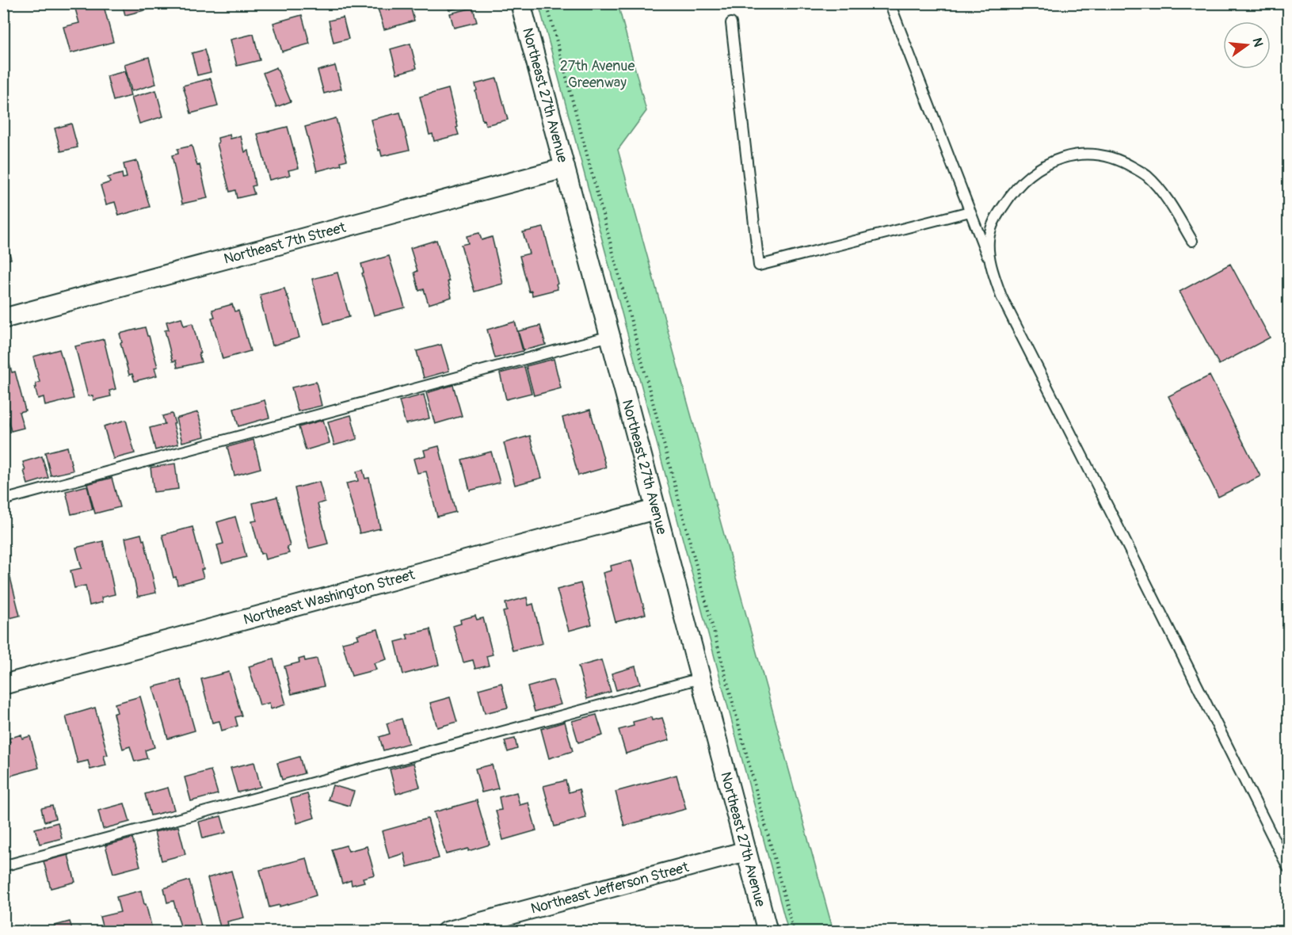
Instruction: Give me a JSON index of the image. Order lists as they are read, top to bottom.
{
  "streets": {
    "street": [
      "Northeast 27th Avenue",
      "Northeast 7th Street",
      "Northeast Washington Street",
      "Northeast Jefferson Street"
    ]
  },
  "crossings": [
    ["Northeast 27th Avenue", "Northeast 7th Street"],
    ["Northeast 27th Avenue", "Northeast Washington Street"],
    ["Northeast 27th Avenue", "Northeast Jefferson Street"]
  ],
  "parks": ["27th Avenue Greenway"],
  "north": "right"
}
